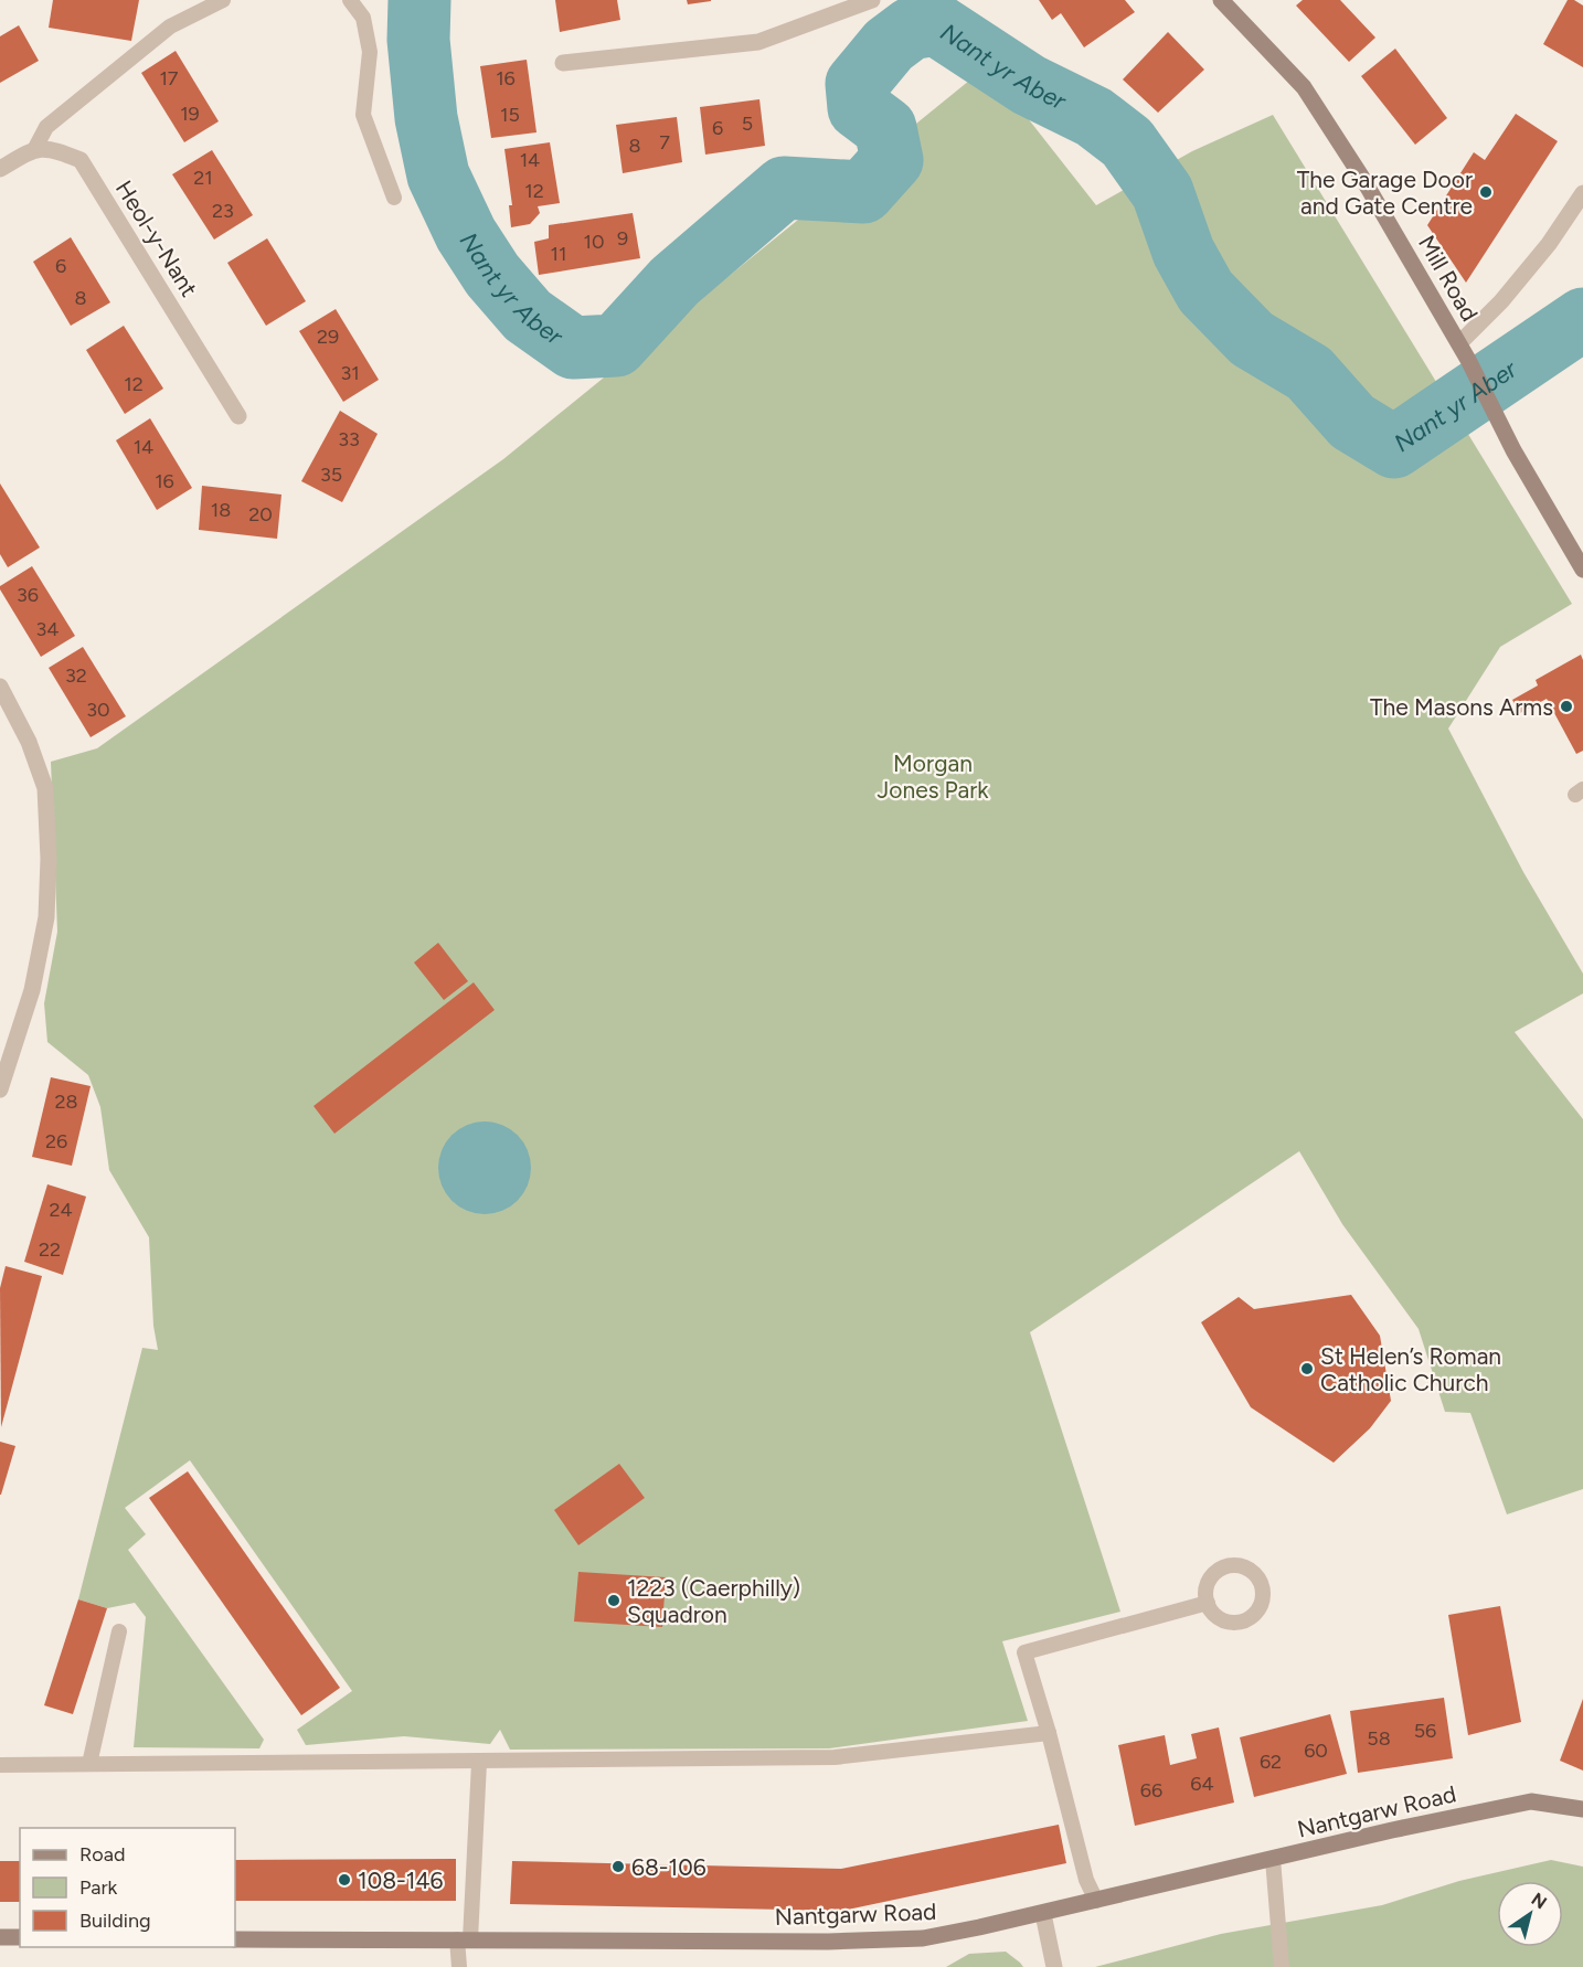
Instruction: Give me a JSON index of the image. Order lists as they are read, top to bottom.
{
  "streets": {
    "main road": ["Mill Road", "Nantgarw Road"],
    "street": ["Heol-y-Nant"]
  },
  "water": ["Nant yr Aber"],
  "parks": ["Morgan Jones Park"],
  "places": [
    "The Garage Door and Gate Centre",
    "The Masons Arms",
    "St Helen’s Roman Catholic Church",
    "1223 (Caerphilly) Squadron",
    "68-106",
    "108-146"
  ],
  "house_numbers": [
    "17",
    "16",
    "19",
    "15",
    "5",
    "6",
    "7",
    "8",
    "14",
    "21",
    "12",
    "23",
    "9",
    "10",
    "11",
    "6",
    "8",
    "29",
    "31",
    "12",
    "33",
    "14",
    "35",
    "16",
    "18",
    "20",
    "36",
    "34",
    "32",
    "30",
    "28",
    "26",
    "24",
    "22",
    "56",
    "58",
    "60",
    "62",
    "64",
    "66"
  ],
  "legend": ["Road", "Park", "Building"],
  "north": "top right"
}
